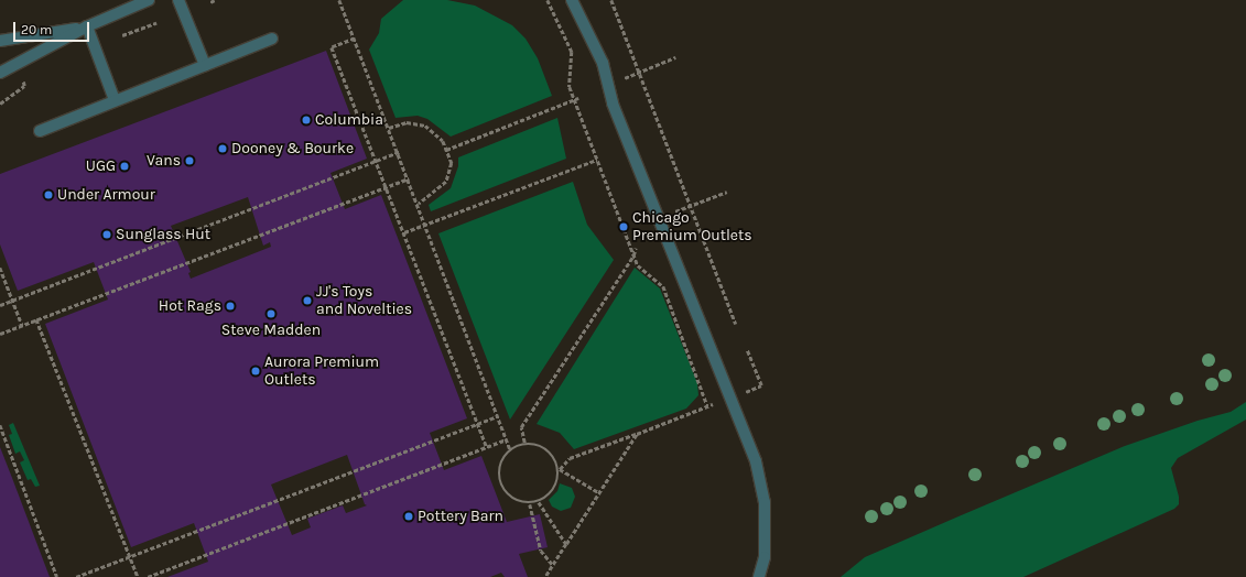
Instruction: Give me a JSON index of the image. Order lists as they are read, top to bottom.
{
  "places": [
    "Columbia",
    "Dooney & Bourke",
    "Vans",
    "UGG",
    "Under Armour",
    "Chicago Premium Outlets",
    "Sunglass Hut",
    "JJ's Toys and Novelties",
    "Hot Rags",
    "Steve Madden",
    "Aurora Premium Outlets",
    "Pottery Barn"
  ],
  "scale_bar": "20 m"
}
